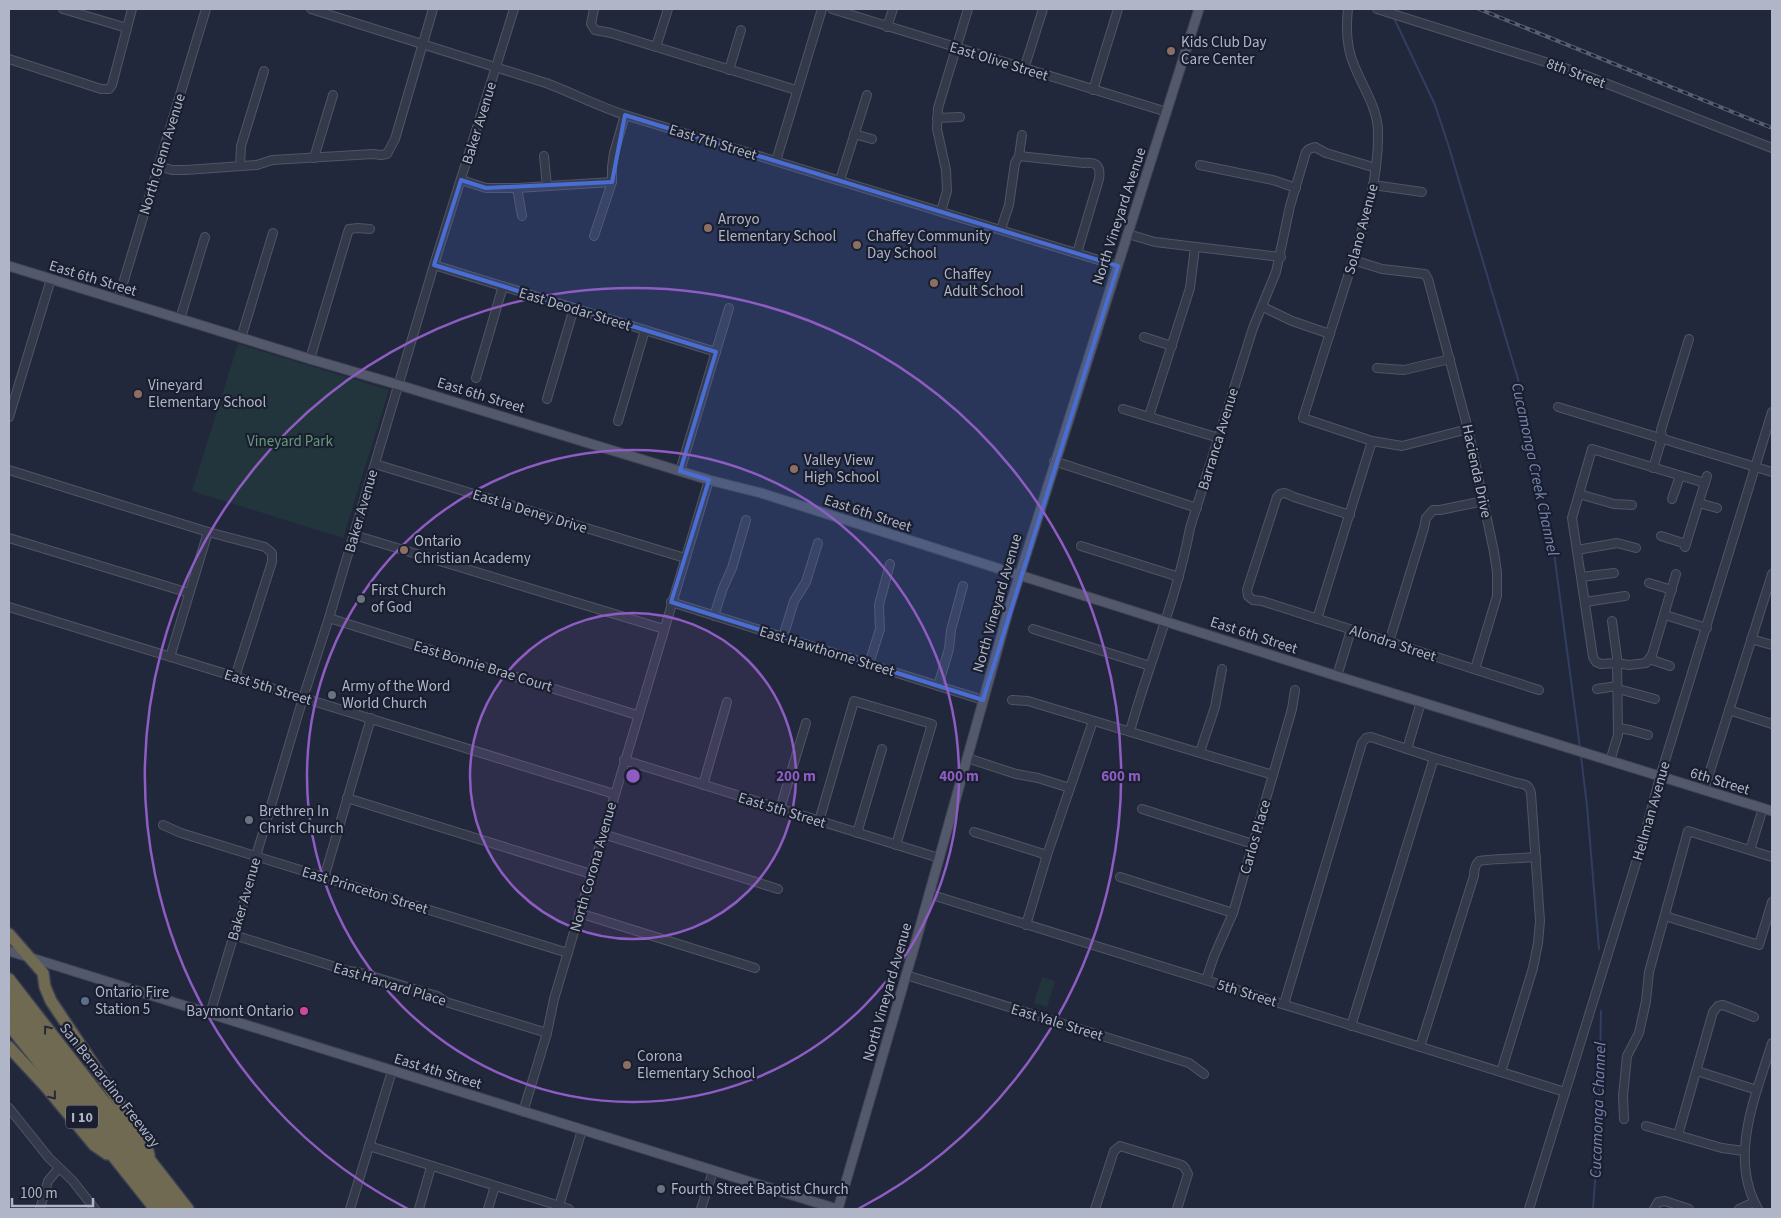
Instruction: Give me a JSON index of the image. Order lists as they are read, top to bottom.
{
  "streets": {
    "highway": ["San Bernardino Freeway", "I 10"],
    "main road": [
      "North Vineyard Avenue",
      "East 6th Street",
      "6th Street",
      "East 4th Street"
    ],
    "street": [
      "East Olive Street",
      "8th Street",
      "Baker Avenue",
      "East 7th Street",
      "North Glenn Avenue",
      "Solano Avenue",
      "East Deodar Street",
      "Barranca Avenue",
      "Hacienda Drive",
      "East la Deney Drive",
      "Alondra Street",
      "East Hawthorne Street",
      "East Bonnie Brae Court",
      "East 5th Street",
      "Hellman Avenue",
      "Carlos Place",
      "North Corona Avenue",
      "East Princeton Street",
      "East Harvard Place",
      "5th Street",
      "East Yale Street"
    ]
  },
  "crossings": [
    ["East Olive Street", "North Vineyard Avenue"],
    ["Baker Avenue", "East 7th Street"],
    ["Baker Avenue", "East 6th Street"],
    ["Baker Avenue", "East Deodar Street"],
    ["Baker Avenue", "East la Deney Drive"],
    ["Baker Avenue", "East Bonnie Brae Court"],
    ["Baker Avenue", "East 5th Street"],
    ["Baker Avenue", "East Princeton Street"],
    ["Baker Avenue", "East Harvard Place"],
    ["Baker Avenue", "East 4th Street"],
    ["East 7th Street", "North Vineyard Avenue"],
    ["North Glenn Avenue", "East 6th Street"],
    ["North Vineyard Avenue", "East 6th Street"],
    ["North Vineyard Avenue", "East Hawthorne Street"],
    ["North Vineyard Avenue", "East 5th Street"],
    ["North Vineyard Avenue", "5th Street"],
    ["North Vineyard Avenue", "East Yale Street"],
    ["North Vineyard Avenue", "East 4th Street"],
    ["Solano Avenue", "Barranca Avenue"],
    ["Solano Avenue", "Hacienda Drive"],
    ["East 6th Street", "Barranca Avenue"],
    ["East 6th Street", "6th Street"],
    ["East 6th Street", "Hellman Avenue"],
    ["East 6th Street", "North Corona Avenue"],
    ["Hacienda Drive", "Alondra Street"],
    ["East la Deney Drive", "North Corona Avenue"],
    ["East Hawthorne Street", "North Corona Avenue"],
    ["East Bonnie Brae Court", "North Corona Avenue"],
    ["East 5th Street", "North Corona Avenue"],
    ["6th Street", "Hellman Avenue"],
    ["Hellman Avenue", "5th Street"],
    ["Carlos Place", "5th Street"],
    ["North Corona Avenue", "East Princeton Street"],
    ["North Corona Avenue", "East Harvard Place"],
    ["North Corona Avenue", "East 4th Street"]
  ],
  "water": ["Cucamonga Creek Channel", "Cucamonga Channel"],
  "parks": ["Vineyard Park"],
  "places": [
    "Kids Club Day Care Center",
    "Arroyo Elementary School",
    "Chaffey Community Day School",
    "Chaffey Adult School",
    "Vineyard Elementary School",
    "Valley View High School",
    "Ontario Christian Academy",
    "First Church of God",
    "Army of the Word World Church",
    "Brethren In Christ Church",
    "Ontario Fire Station 5",
    "Baymont Ontario",
    "Corona Elementary School",
    "Fourth Street Baptist Church"
  ],
  "scale_bar": "100 m",
  "rings": ["200 m", "400 m", "600 m"]
}
